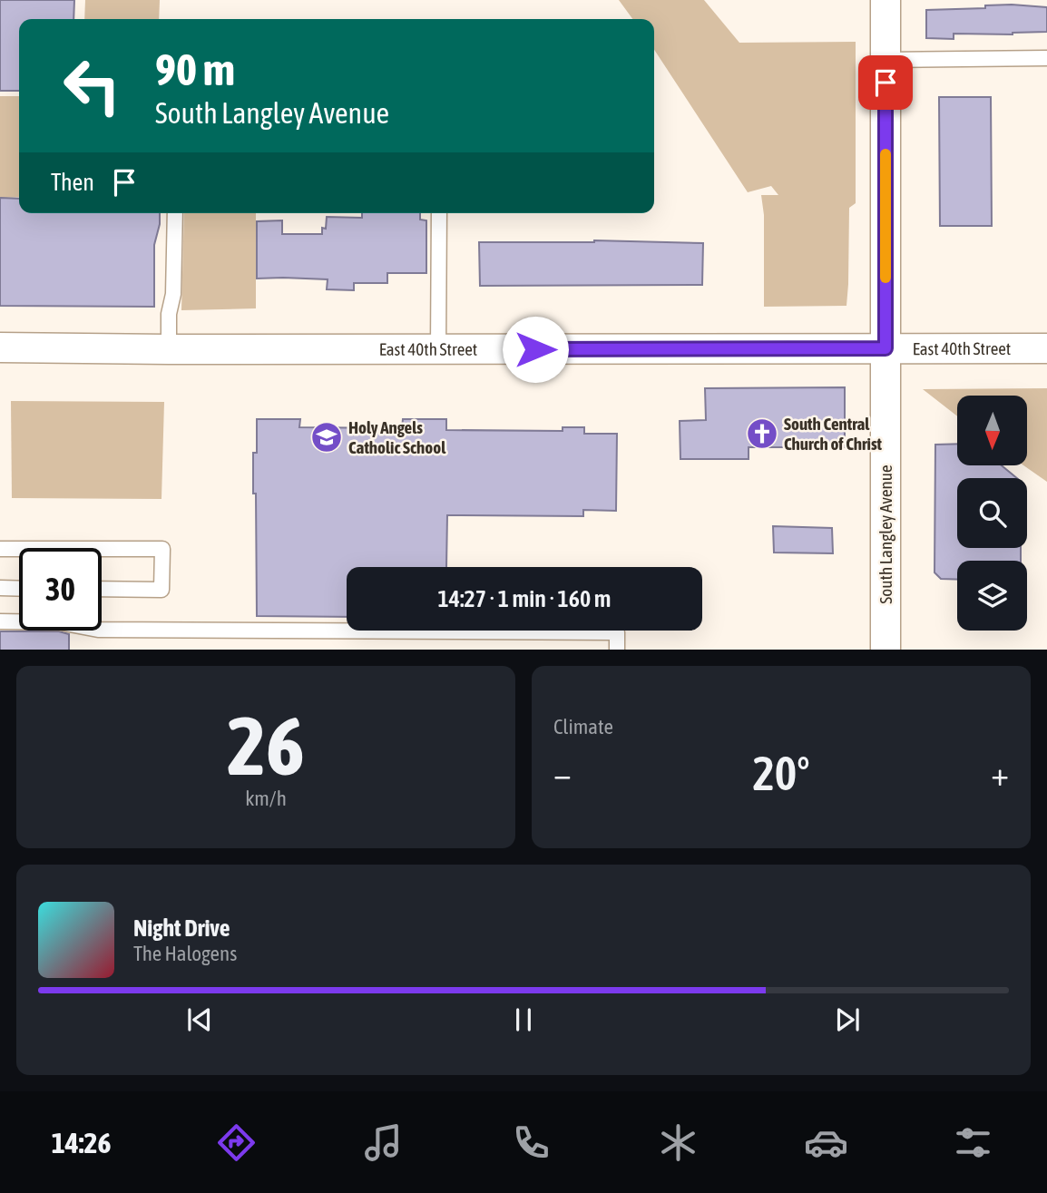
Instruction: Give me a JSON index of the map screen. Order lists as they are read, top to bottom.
{
  "streets": {
    "street": ["East 40th Street", "South Langley Avenue"]
  },
  "crossings": [
    ["East 40th Street", "South Langley Avenue"]
  ],
  "places": {
    "church": ["South Central Church of Christ"],
    "school or university": ["Holy Angels Catholic School"]
  },
  "north": "bottom",
  "page": {
    "turn": ["90 m", "South Langley Avenue"],
    "then": "Then",
    "limit": "30",
    "trip": "14:27 · 1 min · 160 m",
    "tile": [
      ["26", "km/h"],
      "Climate"
    ],
    "heat": ["−", "20°", "+"],
    "song": ["Night Drive", "The Halogens"],
    "tabs": "14:26"
  }
}
